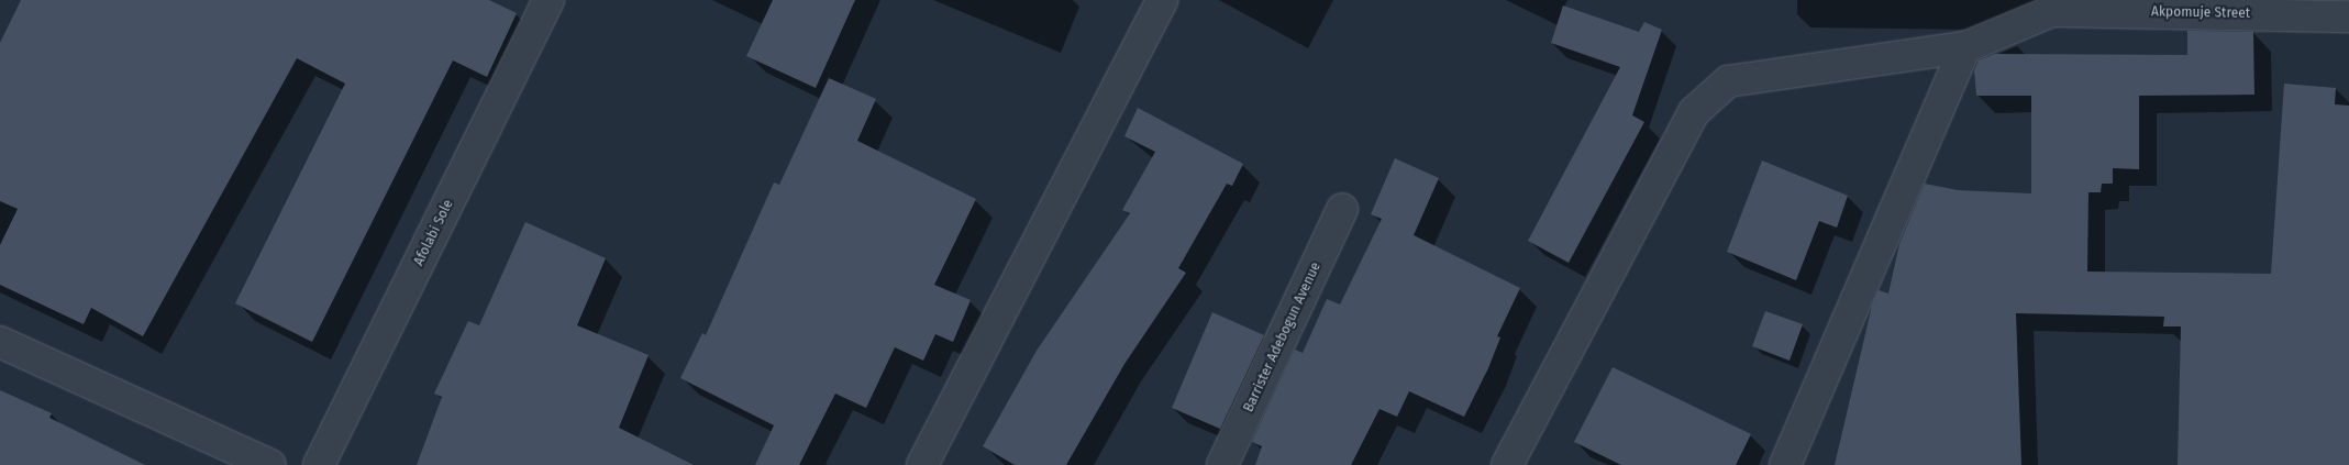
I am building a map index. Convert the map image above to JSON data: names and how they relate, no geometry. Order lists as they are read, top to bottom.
{
  "streets": {
    "street": ["Akpomuje Street", "Afolabi Sole", "Barrister Adebogun Avenue"]
  }
}
